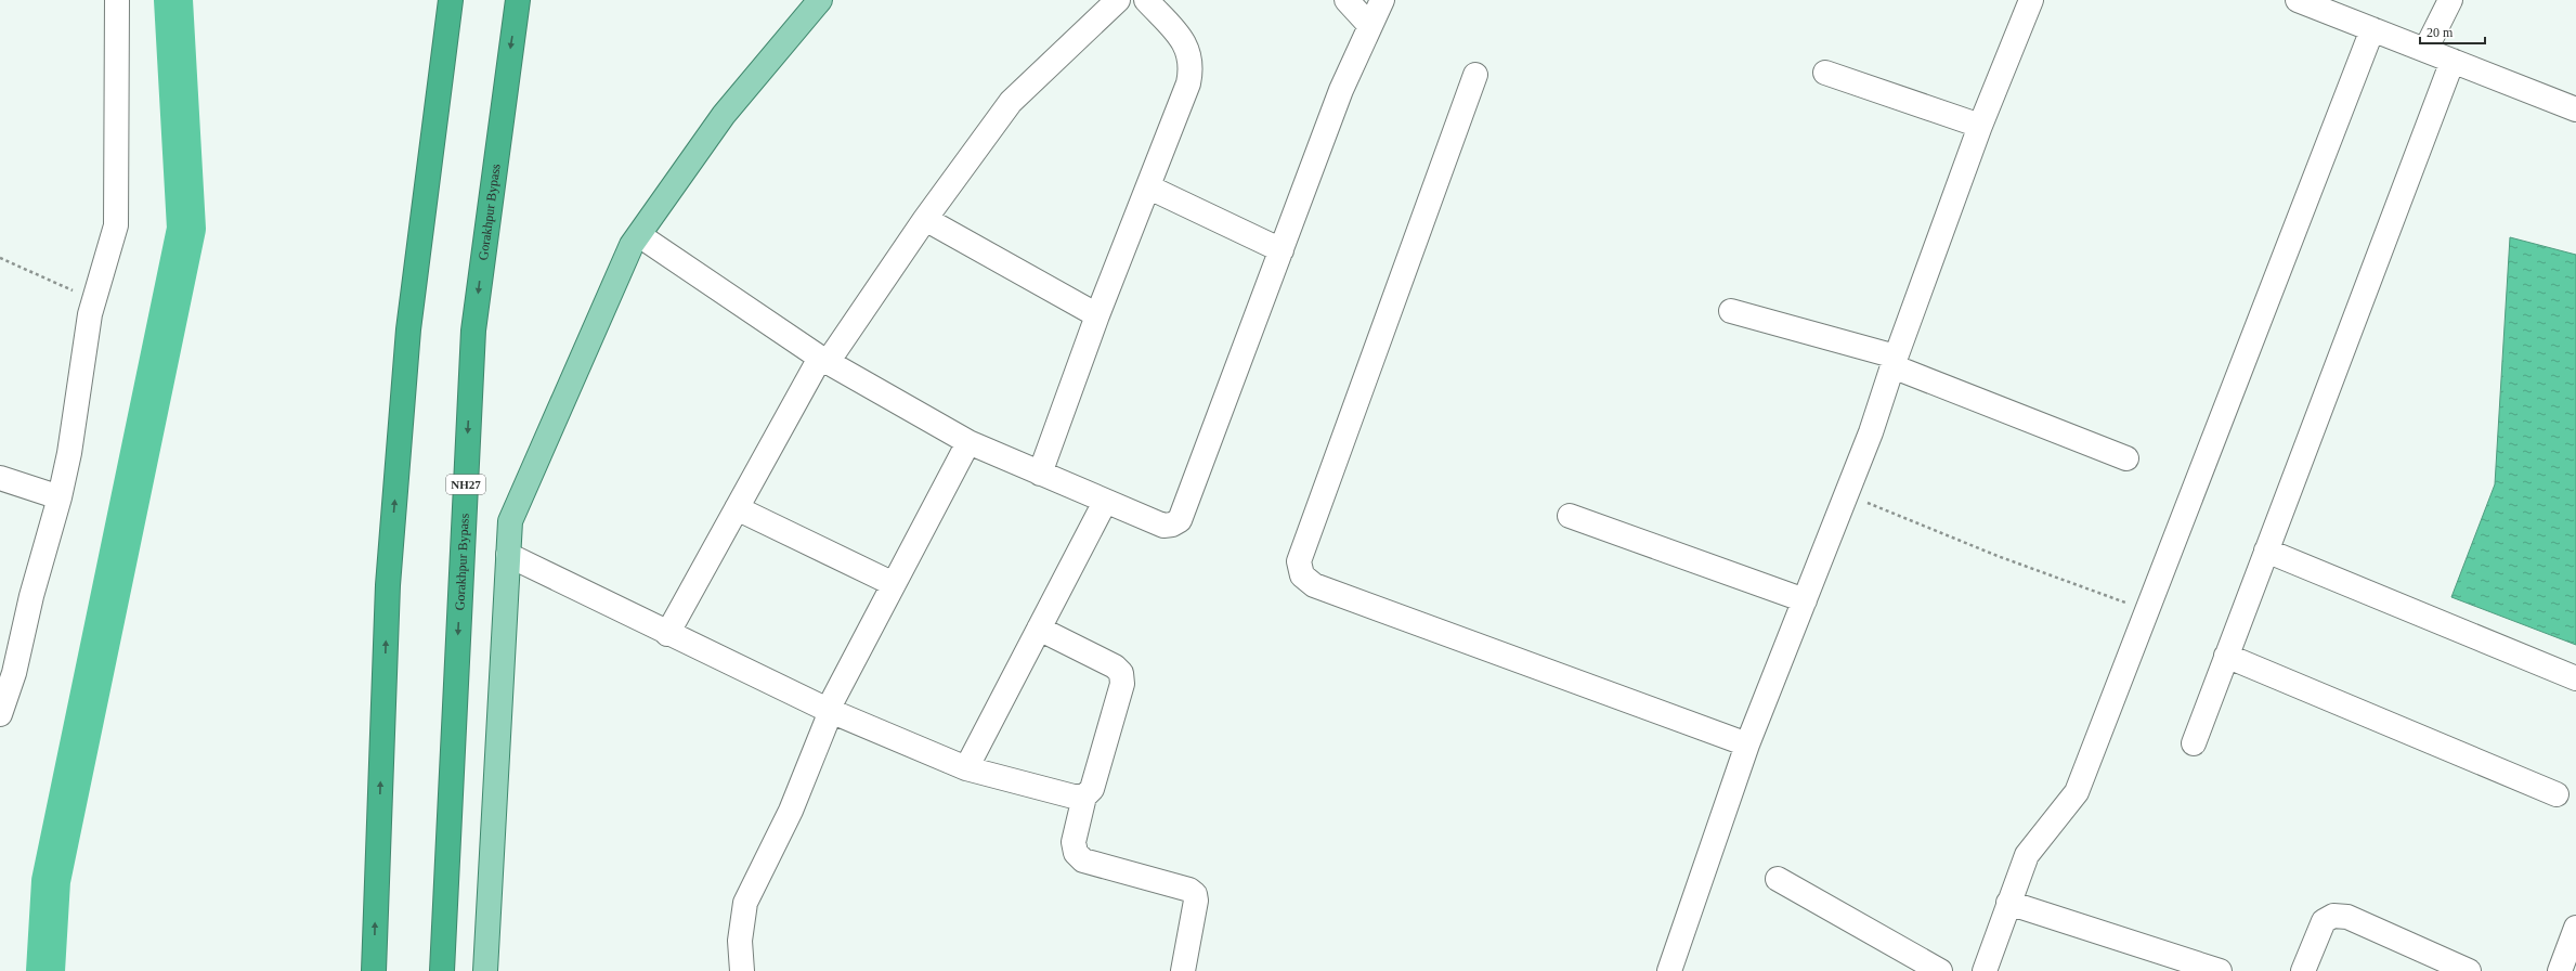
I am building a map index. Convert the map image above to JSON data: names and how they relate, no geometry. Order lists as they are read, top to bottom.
{
  "streets": {
    "highway": ["Gorakhpur Bypass", "NH27"]
  },
  "scale_bar": "20 m"
}
